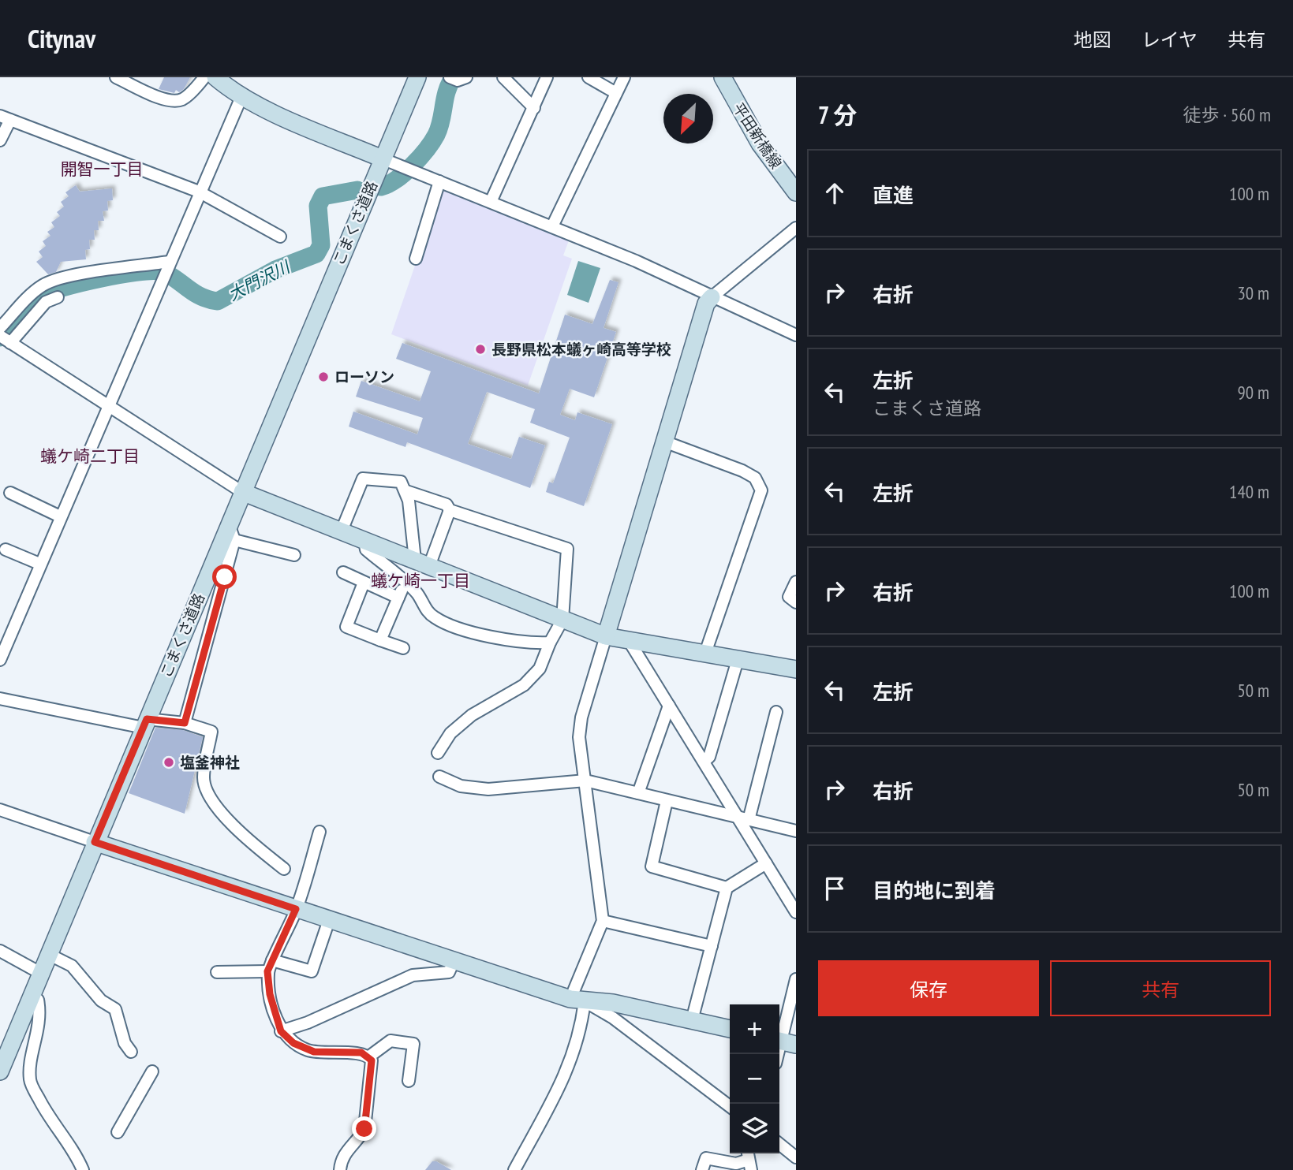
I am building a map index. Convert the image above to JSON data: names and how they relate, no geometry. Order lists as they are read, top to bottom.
{
  "streets": {
    "street": ["平田新橋線", "こまくさ道路"]
  },
  "districts": ["開智一丁目", "蟻ケ崎二丁目", "蟻ケ崎一丁目"],
  "water": ["大門沢川"],
  "places": ["長野県松本蟻ヶ崎高等学校", "ローソン", "塩釜神社"],
  "north": "bottom left",
  "page": {
    "header": "Citynav",
    "nav": ["地図", "レイヤ", "共有"],
    "heading": ["7 分", "徒歩 · 560 m"],
    "list": [
      ["直進", "100 m"],
      ["右折", "30 m"],
      ["左折", "こまくさ道路", "90 m"],
      ["左折", "140 m"],
      ["右折", "100 m"],
      ["左折", "50 m"],
      ["右折", "50 m"],
      "目的地に到着"
    ],
    "buttons": ["保存", "共有"],
    "map_buttons": ["+", "−"]
  }
}
